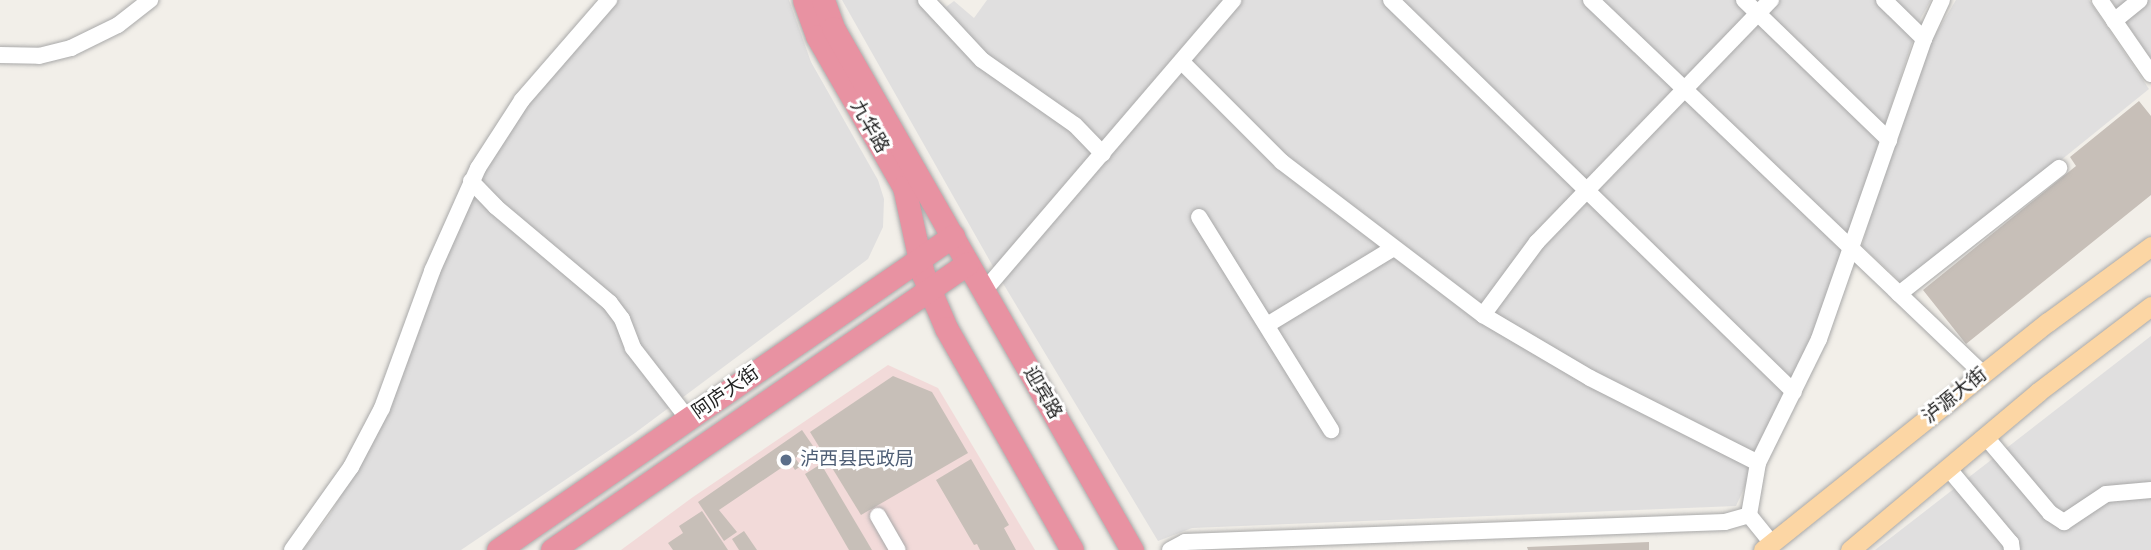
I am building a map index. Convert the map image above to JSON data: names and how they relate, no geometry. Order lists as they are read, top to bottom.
{
  "streets": {
    "highway": ["九华路", "阿庐大街", "迎宾路"],
    "main road": ["泸源大街"]
  },
  "crossings": [
    ["九华路", "阿庐大街"],
    ["九华路", "迎宾路"],
    ["阿庐大街", "迎宾路"]
  ],
  "places": ["泸西县民政局"]
}
